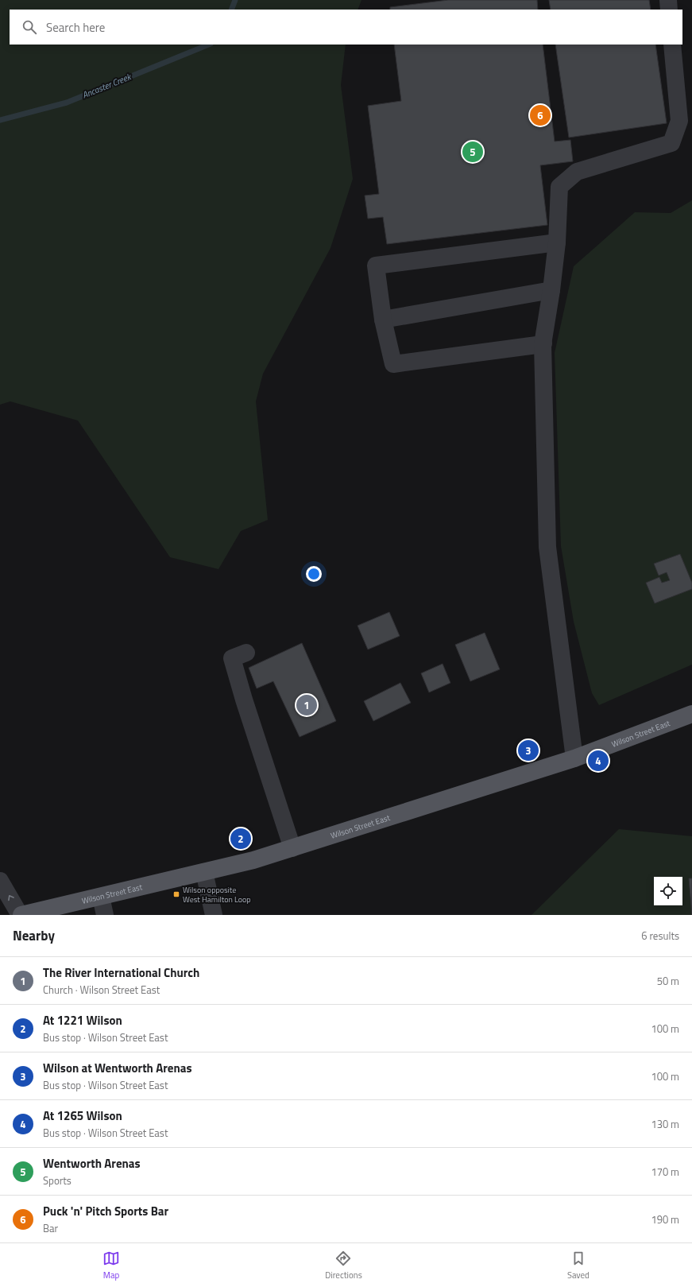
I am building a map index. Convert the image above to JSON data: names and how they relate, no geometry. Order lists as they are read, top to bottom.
{
  "streets": {
    "main road": ["Wilson Street East"]
  },
  "water": ["Ancaster Creek"],
  "places": {
    "transit": ["Wilson opposite West Hamilton Loop"]
  },
  "page": {
    "search": "Search here",
    "pins": [
      "6",
      "5",
      "1",
      "3",
      "4",
      "2"
    ],
    "heading": ["Nearby", "6 results"],
    "list": [
      {
        "mark": "1",
        "name": "The River International Church",
        "note": "Church · Wilson Street East",
        "value": "50 m"
      },
      {
        "mark": "2",
        "name": "At 1221 Wilson",
        "note": "Bus stop · Wilson Street East",
        "value": "100 m"
      },
      {
        "mark": "3",
        "name": "Wilson at Wentworth Arenas",
        "note": "Bus stop · Wilson Street East",
        "value": "100 m"
      },
      {
        "mark": "4",
        "name": "At 1265 Wilson",
        "note": "Bus stop · Wilson Street East",
        "value": "130 m"
      },
      {
        "mark": "5",
        "name": "Wentworth Arenas",
        "note": "Sports",
        "value": "170 m"
      },
      {
        "mark": "6",
        "name": "Puck 'n' Pitch Sports Bar",
        "note": "Bar",
        "value": "190 m"
      }
    ],
    "nav": ["Map", "Directions", "Saved"]
  }
}
